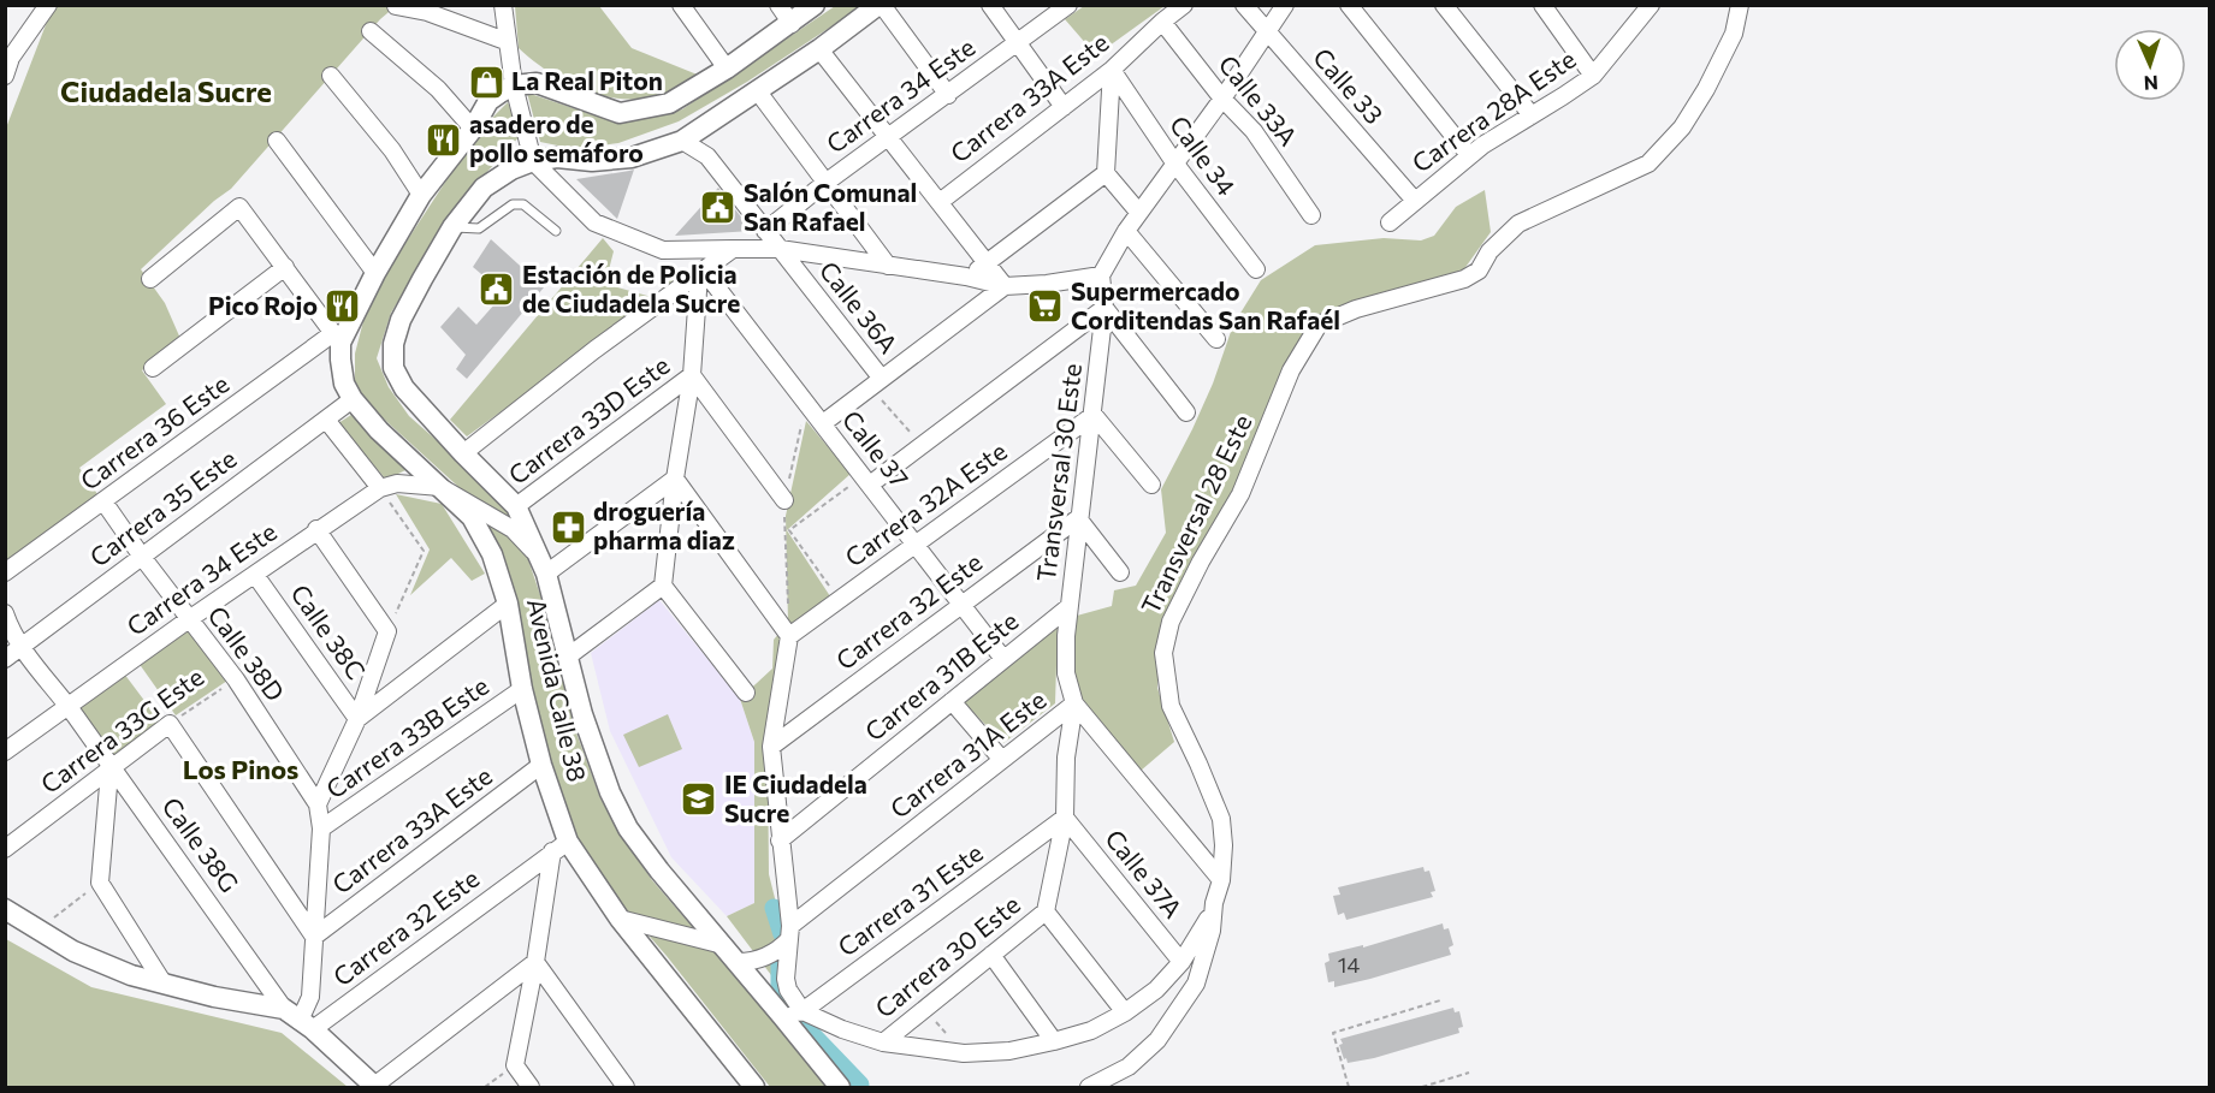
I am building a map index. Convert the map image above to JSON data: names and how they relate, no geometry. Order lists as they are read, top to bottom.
{
  "streets": {
    "street": [
      "Calle 33",
      "Carrera 34 Este",
      "Carrera 33A Este",
      "Calle 33A",
      "Carrera 28A Este",
      "Calle 34",
      "Calle 36A",
      "Carrera 33D Este",
      "Carrera 36 Este",
      "Calle 37",
      "Transversal 30 Este",
      "Carrera 32A Este",
      "Carrera 35 Este",
      "Transversal 28 Este",
      "Carrera 32 Este",
      "Calle 38C",
      "Calle 38D",
      "Carrera 31B Este",
      "Avenida Calle 38",
      "Carrera 33G Este",
      "Carrera 33B Este",
      "Carrera 31A Este",
      "Calle 38G",
      "Calle 37A",
      "Carrera 31 Este",
      "Carrera 30 Este"
    ]
  },
  "crossings": [
    ["Calle 33", "Carrera 28A Este"],
    ["Carrera 34 Este", "Calle 36A"],
    ["Carrera 34 Este", "Calle 38C"],
    ["Carrera 34 Este", "Calle 38D"],
    ["Carrera 34 Este", "Avenida Calle 38"],
    ["Carrera 34 Este", "Calle 38G"],
    ["Carrera 33A Este", "Calle 33A"],
    ["Carrera 33A Este", "Calle 34"],
    ["Carrera 33A Este", "Avenida Calle 38"],
    ["Carrera 33D Este", "Avenida Calle 38"],
    ["Carrera 36 Este", "Calle 38D"],
    ["Carrera 36 Este", "Avenida Calle 38"],
    ["Calle 37", "Carrera 32A Este"],
    ["Calle 37", "Carrera 32 Este"],
    ["Calle 37", "Carrera 31B Este"],
    ["Transversal 30 Este", "Carrera 32A Este"],
    ["Transversal 30 Este", "Carrera 32 Este"],
    ["Transversal 30 Este", "Carrera 31B Este"],
    ["Transversal 30 Este", "Carrera 31A Este"],
    ["Transversal 30 Este", "Calle 37A"],
    ["Transversal 30 Este", "Carrera 31 Este"],
    ["Transversal 30 Este", "Carrera 30 Este"],
    ["Carrera 35 Este", "Calle 38D"],
    ["Carrera 35 Este", "Avenida Calle 38"],
    ["Carrera 35 Este", "Calle 38G"],
    ["Carrera 32 Este", "Avenida Calle 38"],
    ["Carrera 32 Este", "Calle 38G"],
    ["Calle 38D", "Carrera 33G Este"],
    ["Avenida Calle 38", "Carrera 33B Este"],
    ["Avenida Calle 38", "Carrera 31A Este"],
    ["Avenida Calle 38", "Carrera 31 Este"],
    ["Carrera 33G Este", "Calle 38G"],
    ["Calle 37A", "Carrera 31 Este"]
  ],
  "districts": ["Ciudadela Sucre", "Los Pinos"],
  "places": {
    "shop": ["La Real Piton"],
    "restaurant": ["asadero de pollo semáforo", "Pico Rojo"],
    "public building": ["Salón Comunal San Rafael", "Estación de Policia de Ciudadela Sucre"],
    "supermarket": ["Supermercado Corditendas San Rafaél"],
    "pharmacy": ["droguería pharma diaz"],
    "school or university": ["IE Ciudadela Sucre"]
  },
  "house_numbers": ["14"],
  "north": "bottom"
}
